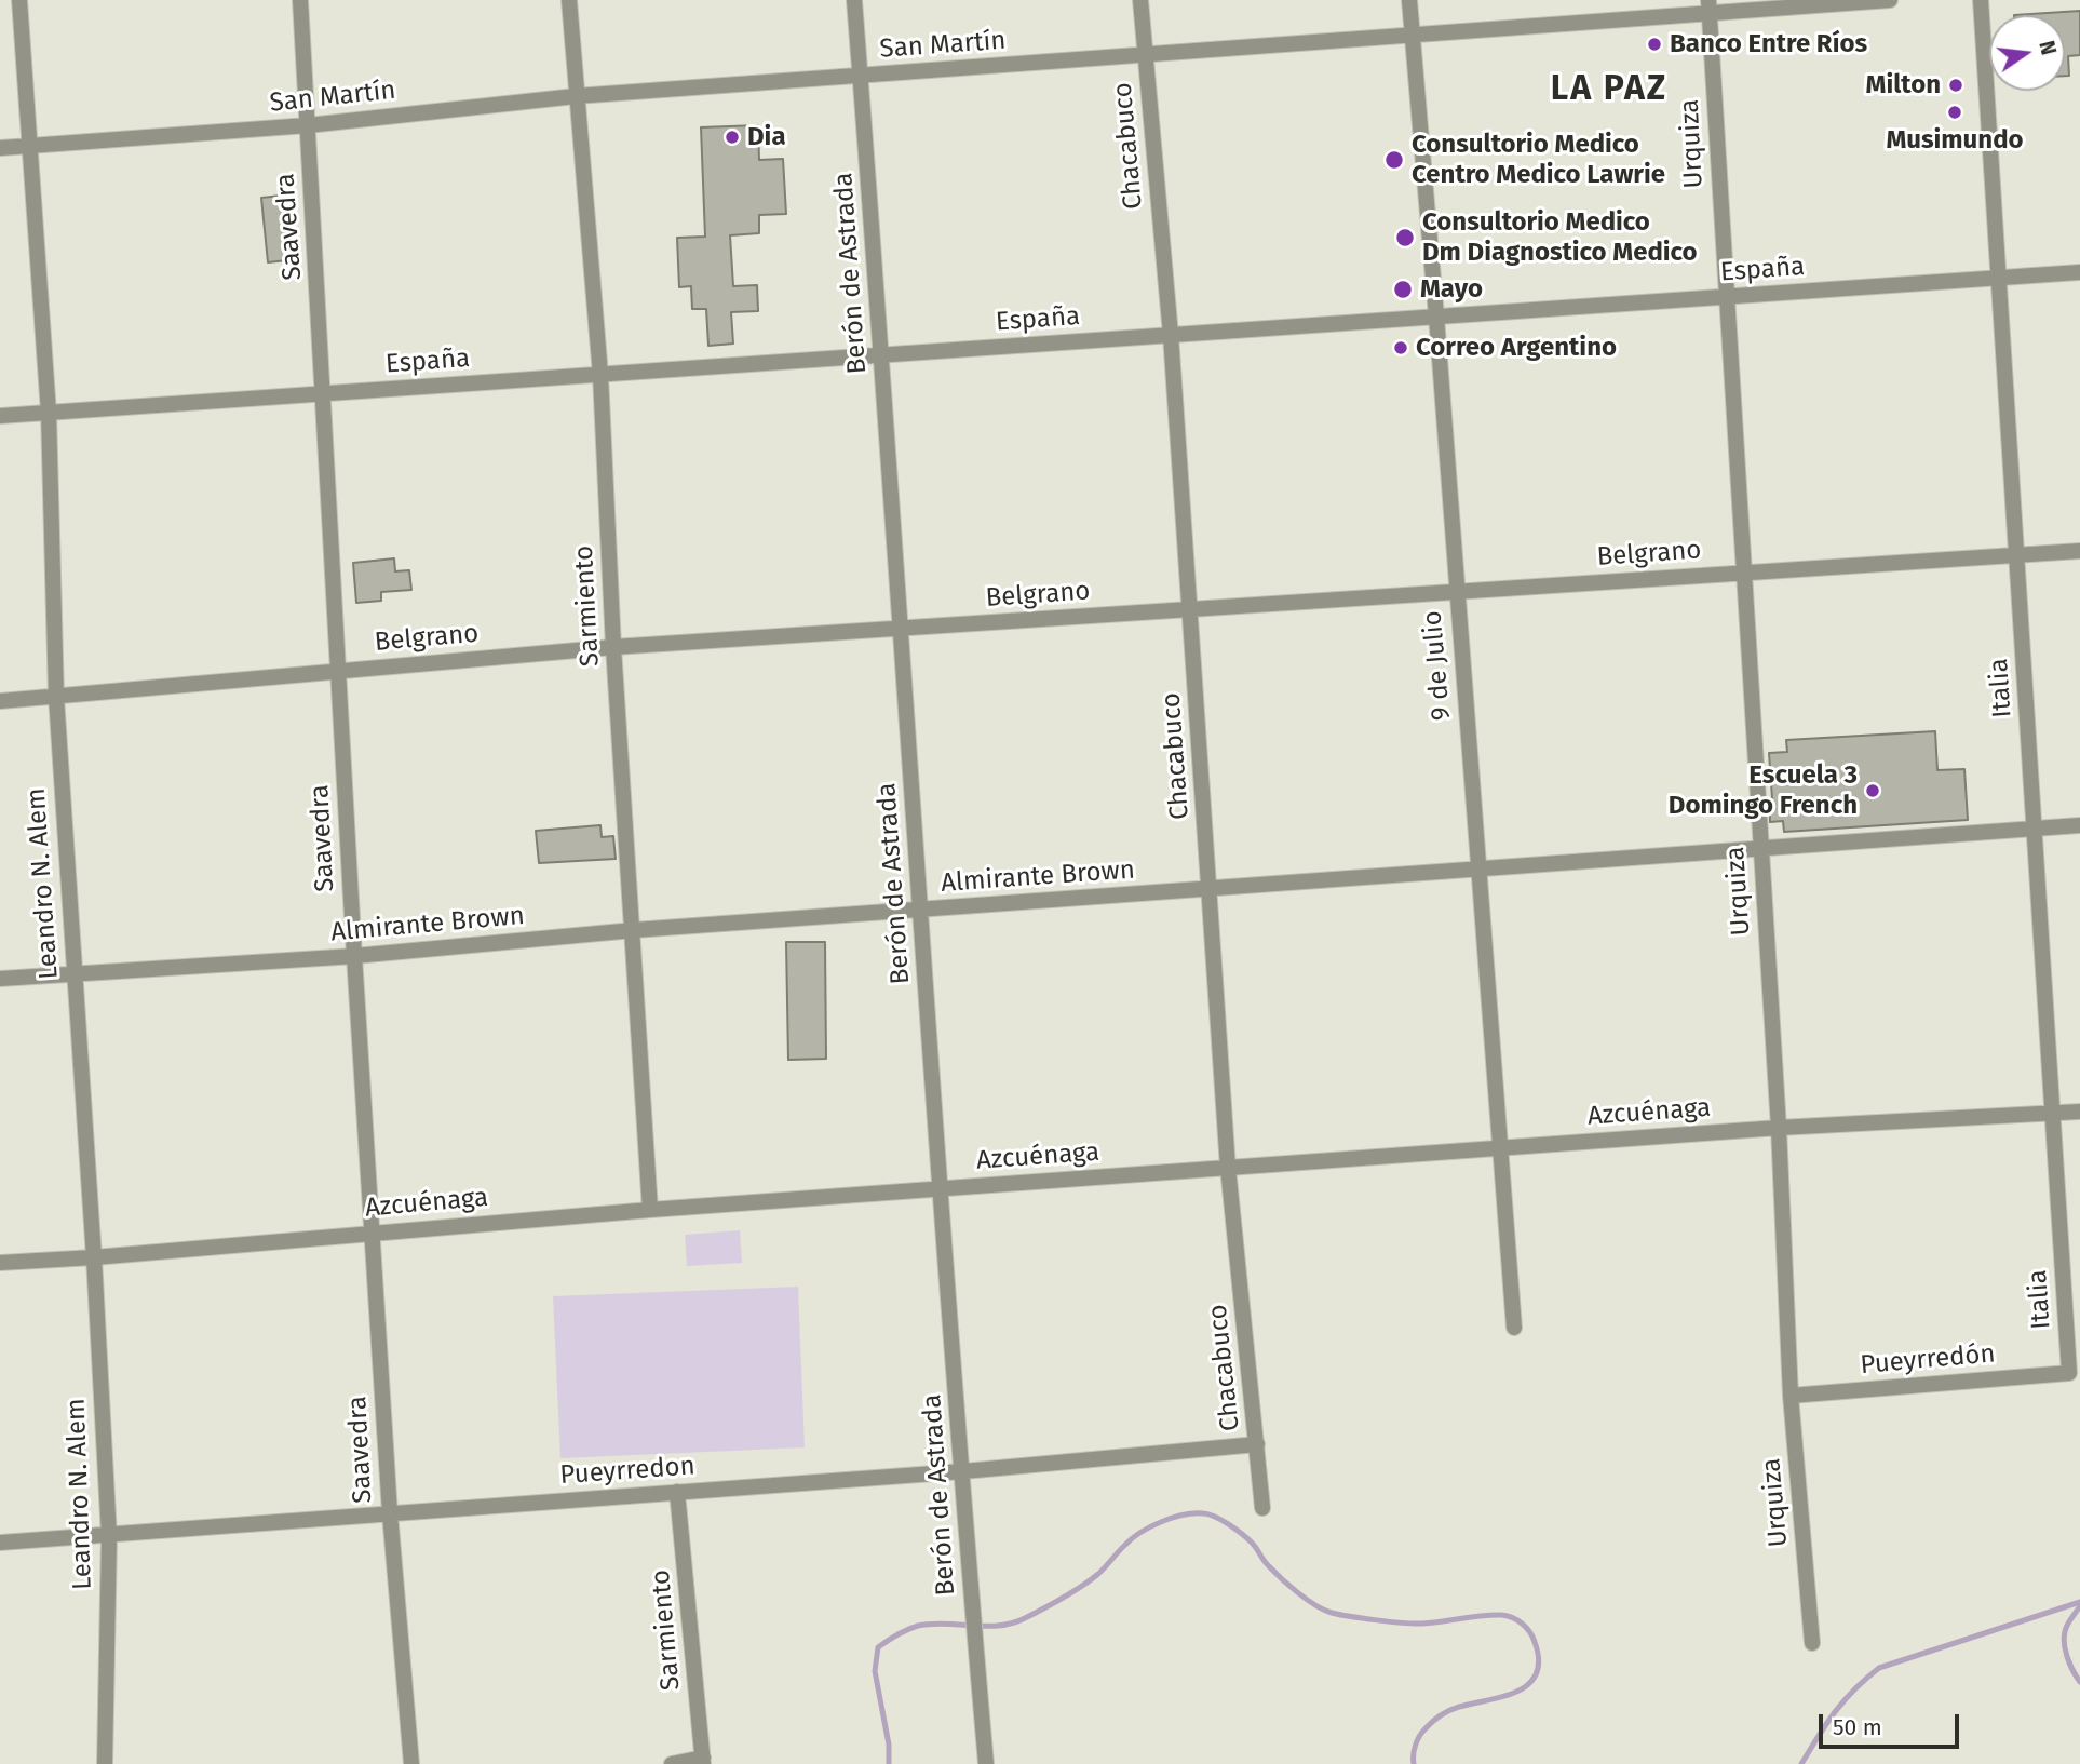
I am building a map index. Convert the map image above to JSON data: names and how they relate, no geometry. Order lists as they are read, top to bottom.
{
  "streets": {
    "street": [
      "San Martín",
      "Urquiza",
      "Chacabuco",
      "Saavedra",
      "España",
      "Berón de Astrada",
      "Belgrano",
      "Sarmiento",
      "9 de Julio",
      "Italia",
      "Almirante Brown",
      "Leandro N. Alem",
      "Azcuénaga",
      "Pueyrredón",
      "Pueyrredon"
    ]
  },
  "crossings": [
    ["San Martín", "Urquiza"],
    ["San Martín", "Chacabuco"],
    ["San Martín", "Saavedra"],
    ["San Martín", "Berón de Astrada"],
    ["San Martín", "Sarmiento"],
    ["San Martín", "9 de Julio"],
    ["San Martín", "Leandro N. Alem"],
    ["Urquiza", "España"],
    ["Urquiza", "Belgrano"],
    ["Urquiza", "Almirante Brown"],
    ["Urquiza", "Azcuénaga"],
    ["Urquiza", "Pueyrredón"],
    ["Chacabuco", "España"],
    ["Chacabuco", "Belgrano"],
    ["Chacabuco", "Almirante Brown"],
    ["Chacabuco", "Azcuénaga"],
    ["Chacabuco", "Pueyrredon"],
    ["Saavedra", "España"],
    ["Saavedra", "Belgrano"],
    ["Saavedra", "Almirante Brown"],
    ["Saavedra", "Azcuénaga"],
    ["Saavedra", "Pueyrredon"],
    ["España", "Berón de Astrada"],
    ["España", "Sarmiento"],
    ["España", "9 de Julio"],
    ["España", "Italia"],
    ["España", "Leandro N. Alem"],
    ["Berón de Astrada", "Belgrano"],
    ["Berón de Astrada", "Almirante Brown"],
    ["Berón de Astrada", "Azcuénaga"],
    ["Berón de Astrada", "Pueyrredon"],
    ["Belgrano", "Sarmiento"],
    ["Belgrano", "9 de Julio"],
    ["Belgrano", "Italia"],
    ["Belgrano", "Leandro N. Alem"],
    ["Sarmiento", "Almirante Brown"],
    ["Sarmiento", "Azcuénaga"],
    ["Sarmiento", "Pueyrredon"],
    ["9 de Julio", "Almirante Brown"],
    ["9 de Julio", "Azcuénaga"],
    ["Italia", "Almirante Brown"],
    ["Italia", "Azcuénaga"],
    ["Italia", "Pueyrredón"],
    ["Almirante Brown", "Leandro N. Alem"],
    ["Leandro N. Alem", "Azcuénaga"],
    ["Leandro N. Alem", "Pueyrredon"]
  ],
  "districts": ["LA PAZ"],
  "places": [
    "Banco Entre Ríos",
    "Milton",
    "Musimundo",
    "Dia",
    "Consultorio Medico Centro Medico Lawrie",
    "Consultorio Medico Dm Diagnostico Medico",
    "Mayo",
    "Correo Argentino",
    "Escuela 3 Domingo French"
  ],
  "scale_bar": "50 m",
  "north": "right"
}
